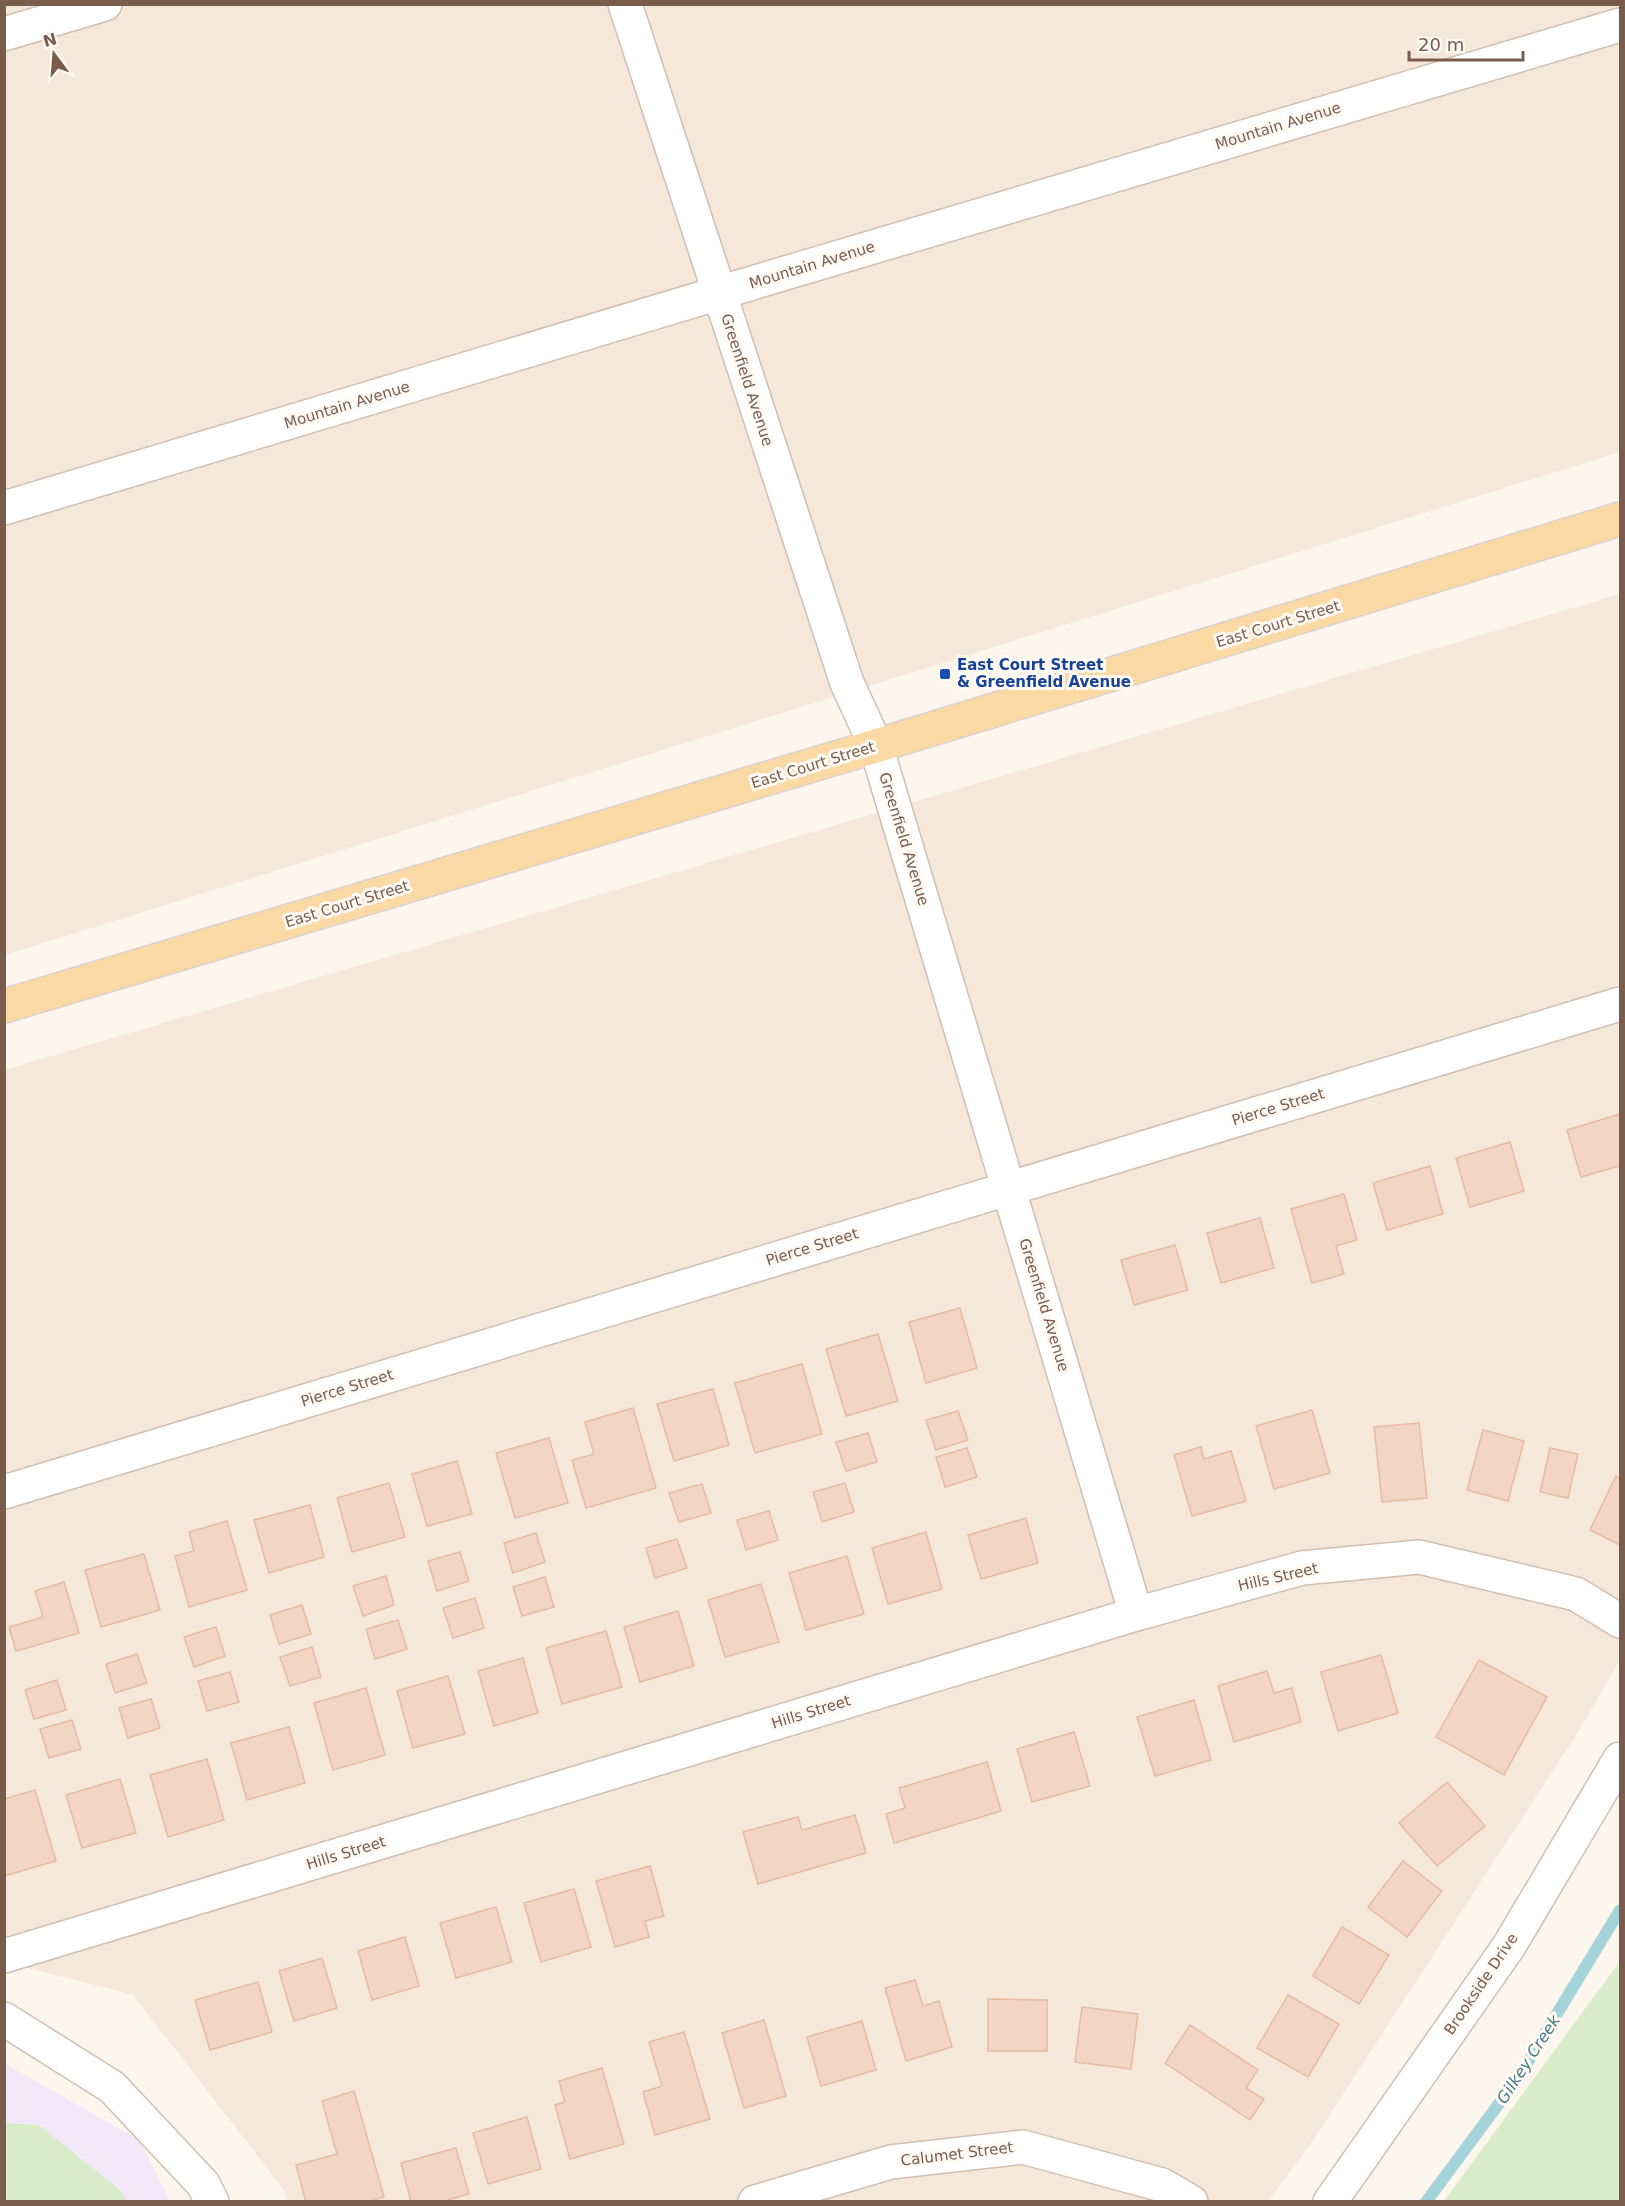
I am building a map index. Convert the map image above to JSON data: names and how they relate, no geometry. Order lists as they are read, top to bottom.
{
  "streets": {
    "main road": ["East Court Street"],
    "street": [
      "Mountain Avenue",
      "Greenfield Avenue",
      "Pierce Street",
      "Hills Street",
      "Brookside Drive",
      "Calumet Street"
    ]
  },
  "crossings": [
    ["Mountain Avenue", "Greenfield Avenue"],
    ["Greenfield Avenue", "East Court Street"],
    ["Greenfield Avenue", "Pierce Street"],
    ["Greenfield Avenue", "Hills Street"]
  ],
  "water": ["Gilkey Creek"],
  "places": {
    "transit": ["East Court Street & Greenfield Avenue"]
  },
  "scale_bar": "20 m",
  "north": "top"
}
